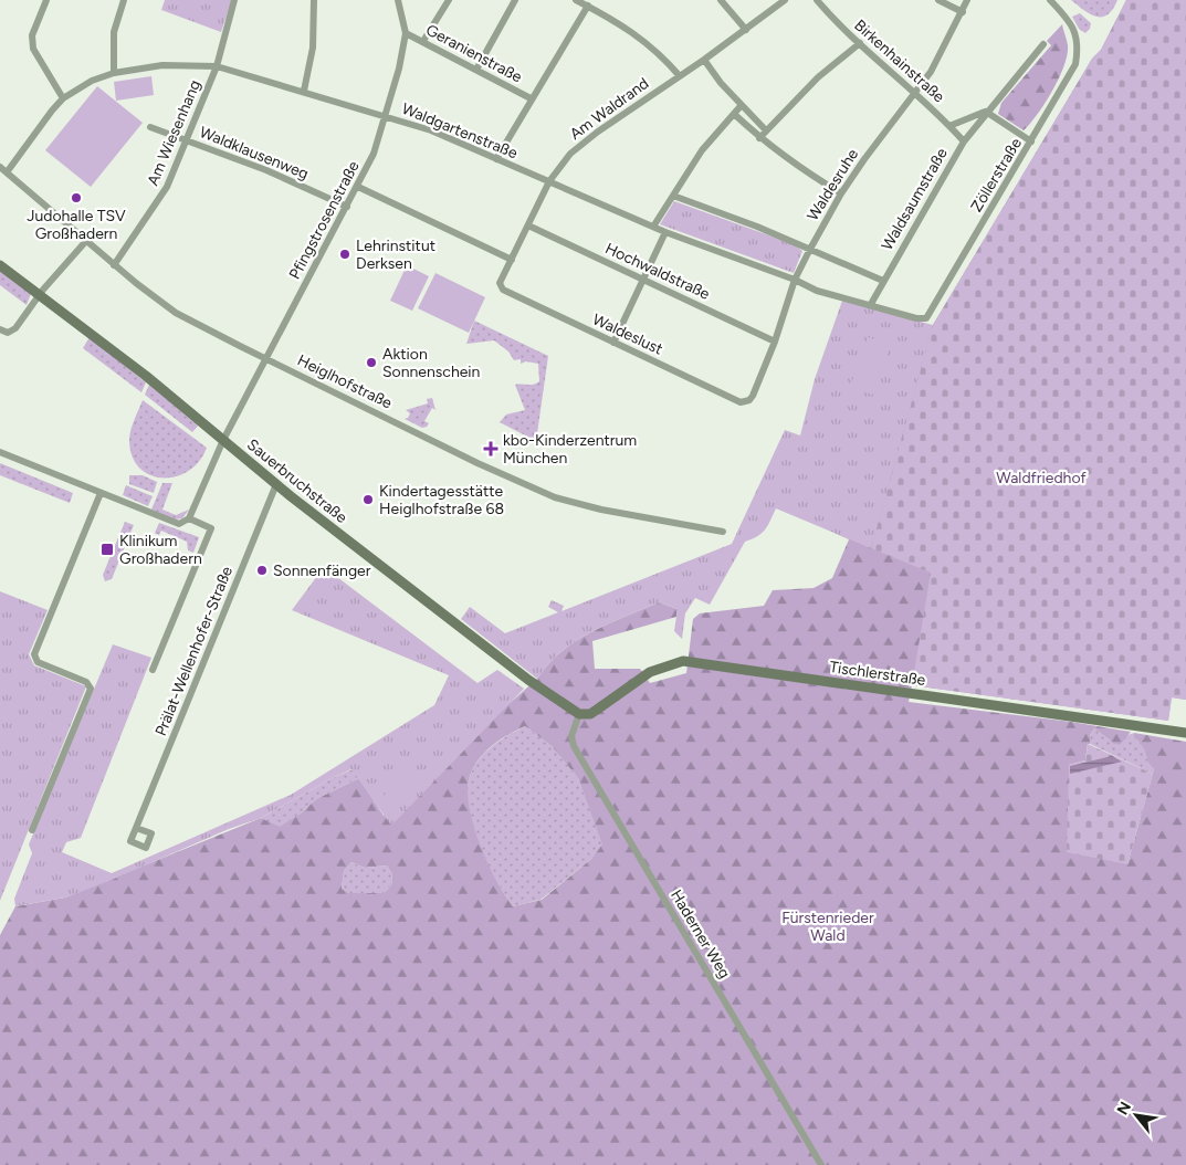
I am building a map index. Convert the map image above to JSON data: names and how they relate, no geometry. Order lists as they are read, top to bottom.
{
  "streets": {
    "street": [
      "Geranienstraße",
      "Birkenhainstraße",
      "Am Waldrand",
      "Waldgartenstraße",
      "Am Wiesenhang",
      "Waldklausenweg",
      "Zöllerstraße",
      "Waldesruhe",
      "Waldsaumstraße",
      "Pfingstrosenstraße",
      "Hochwaldstraße",
      "Waldeslust",
      "Heiglhofstraße",
      "Sauerbruchstraße",
      "Prälat-Wellenhofer-Straße",
      "Tischlerstraße",
      "Haderner Weg"
    ]
  },
  "crossings": [
    ["Geranienstraße", "Pfingstrosenstraße"],
    ["Birkenhainstraße", "Waldesruhe"],
    ["Birkenhainstraße", "Waldsaumstraße"],
    ["Am Waldrand", "Waldgartenstraße"],
    ["Am Waldrand", "Hochwaldstraße"],
    ["Am Waldrand", "Waldeslust"],
    ["Waldgartenstraße", "Am Wiesenhang"],
    ["Waldgartenstraße", "Zöllerstraße"],
    ["Waldgartenstraße", "Waldesruhe"],
    ["Waldgartenstraße", "Waldsaumstraße"],
    ["Waldgartenstraße", "Pfingstrosenstraße"],
    ["Waldgartenstraße", "Heiglhofstraße"],
    ["Am Wiesenhang", "Waldklausenweg"],
    ["Am Wiesenhang", "Heiglhofstraße"],
    ["Waldklausenweg", "Pfingstrosenstraße"],
    ["Waldesruhe", "Hochwaldstraße"],
    ["Waldesruhe", "Waldeslust"],
    ["Pfingstrosenstraße", "Heiglhofstraße"],
    ["Pfingstrosenstraße", "Sauerbruchstraße"],
    ["Sauerbruchstraße", "Prälat-Wellenhofer-Straße"],
    ["Sauerbruchstraße", "Tischlerstraße"],
    ["Sauerbruchstraße", "Haderner Weg"],
    ["Tischlerstraße", "Haderner Weg"]
  ],
  "parks": ["Waldfriedhof", "Fürstenrieder Wald"],
  "places": {
    "other": [
      "Judohalle TSV Großhadern",
      "Lehrinstitut Derksen",
      "Aktion Sonnenschein",
      "Kindertagesstätte Heiglhofstraße 68",
      "Sonnenfänger"
    ],
    "health": ["kbo-Kinderzentrum München"],
    "transit": ["Klinikum Großhadern"]
  },
  "north": "top left"
}
